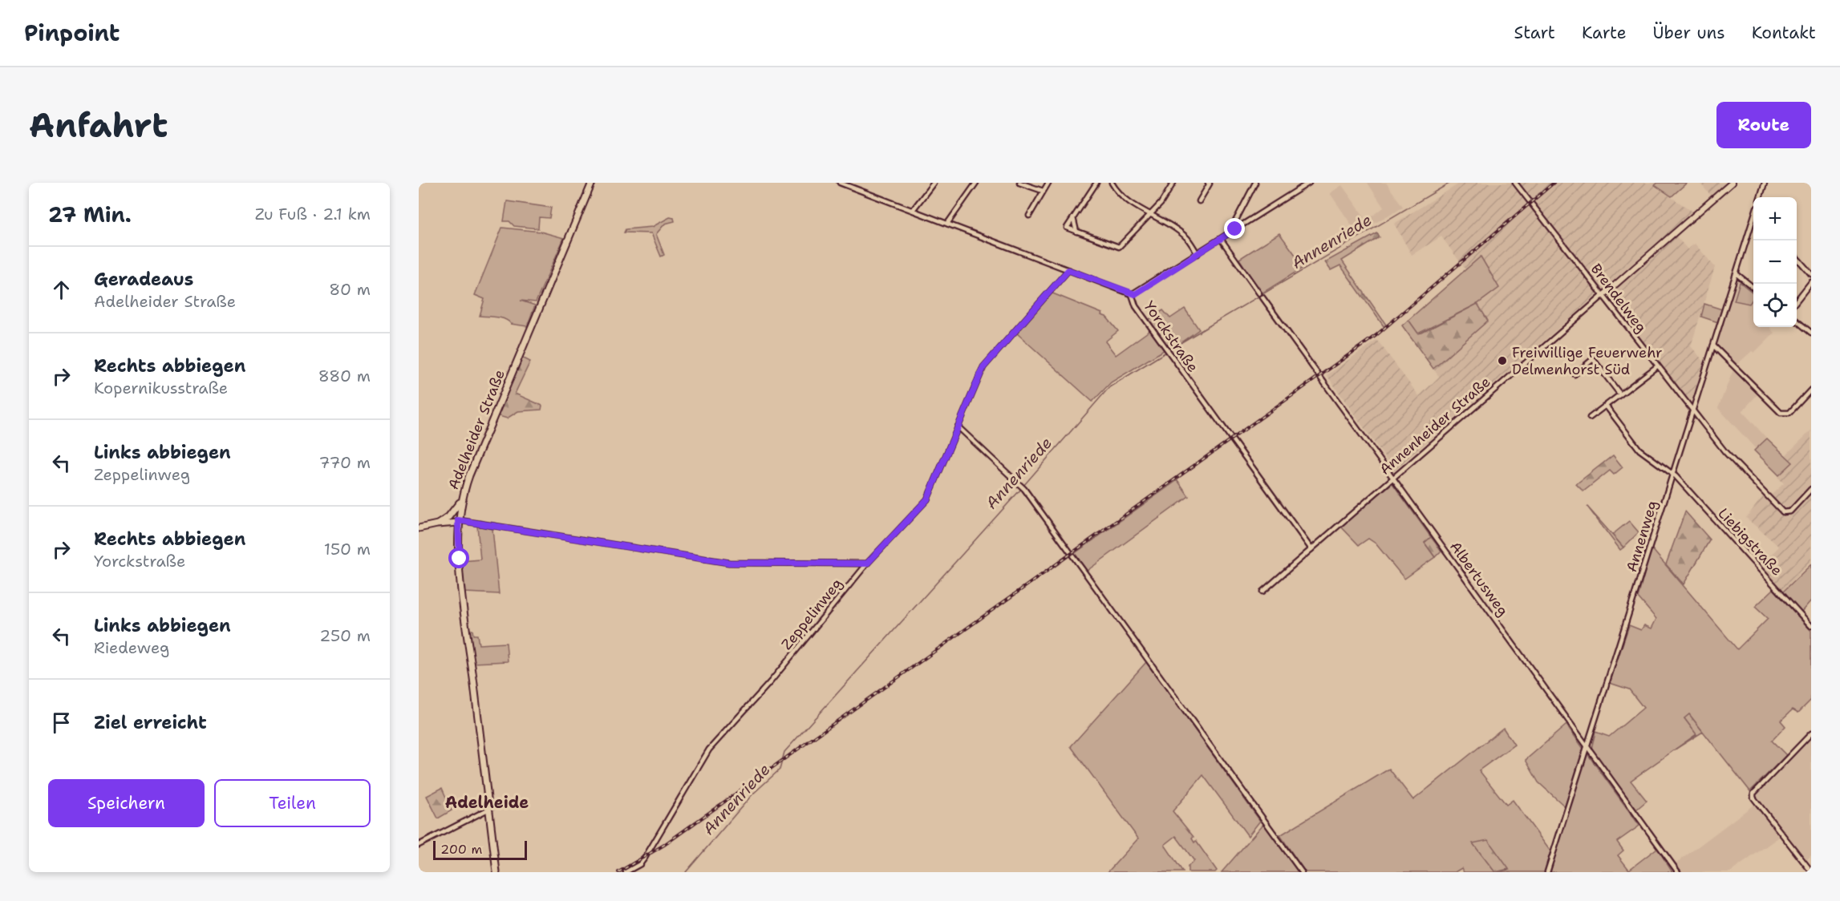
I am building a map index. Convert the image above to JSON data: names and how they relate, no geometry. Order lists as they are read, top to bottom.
{
  "streets": {
    "main road": ["Adelheider Straße"],
    "street": [
      "Brendelweg",
      "Yorckstraße",
      "Annenheider Straße",
      "Annenweg",
      "Liebigstraße",
      "Albertusweg",
      "Zeppelinweg"
    ]
  },
  "crossings": [
    ["Brendelweg", "Annenheider Straße"],
    ["Brendelweg", "Annenweg"],
    ["Yorckstraße", "Annenheider Straße"],
    ["Yorckstraße", "Zeppelinweg"],
    ["Annenheider Straße", "Albertusweg"],
    ["Annenweg", "Liebigstraße"],
    ["Annenweg", "Albertusweg"]
  ],
  "districts": ["Adelheide"],
  "water": ["Annenriede"],
  "places": ["Freiwillige Feuerwehr Delmenhorst Süd"],
  "scale_bar": "200 m",
  "page": {
    "header": "Pinpoint",
    "nav": [
      "Start",
      "Karte",
      "Über uns",
      "Kontakt"
    ],
    "buttons": [
      "Route",
      ["Speichern", "Teilen"]
    ],
    "title": "Anfahrt",
    "heading": ["27 Min.", "Zu Fuß · 2.1 km"],
    "map_buttons": ["+", "−"],
    "list": [
      ["Geradeaus", "Adelheider Straße", "80 m"],
      ["Rechts abbiegen", "Kopernikusstraße", "880 m"],
      ["Links abbiegen", "Zeppelinweg", "770 m"],
      ["Rechts abbiegen", "Yorckstraße", "150 m"],
      ["Links abbiegen", "Riedeweg", "250 m"],
      "Ziel erreicht"
    ],
    "scale": "200 m"
  }
}
